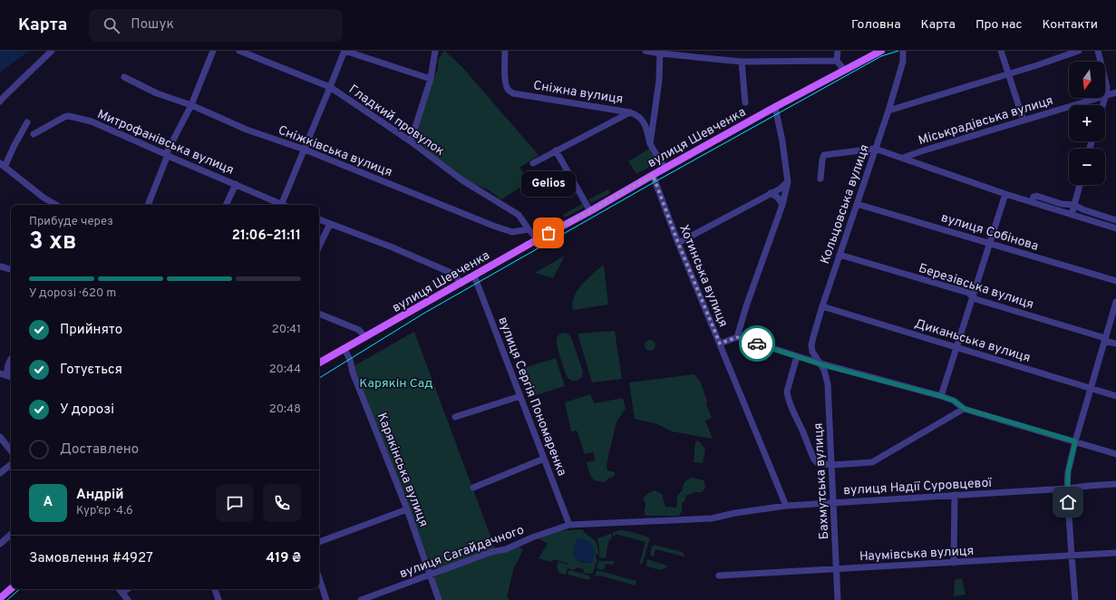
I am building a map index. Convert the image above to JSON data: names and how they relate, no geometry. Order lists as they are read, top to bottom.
{
  "streets": {
    "main road": ["вулиця Шевченка"],
    "street": [
      "Сніжна вулиця",
      "Гладкий провулок",
      "Міськрадівська вулиця",
      "Митрофанівська вулиця",
      "Сніжківська вулиця",
      "Кольцовська вулиця",
      "вулиця Собінова",
      "Хотинська вулиця",
      "Березівська вулиця",
      "Диканьська вулиця",
      "вулиця Сергія Пономаренка",
      "Карякінська вулиця",
      "Бахмутська вулиця",
      "вулиця Надії Суровцевої",
      "вулиця Сагайдачного",
      "Наумівська вулиця"
    ]
  },
  "crossings": [
    ["Гладкий провулок", "Сніжківська вулиця"],
    ["вулиця Шевченка", "Хотинська вулиця"],
    ["вулиця Шевченка", "вулиця Сергія Пономаренка"],
    ["вулиця Шевченка", "Карякінська вулиця"],
    ["Кольцовська вулиця", "вулиця Собінова"],
    ["Кольцовська вулиця", "Березівська вулиця"],
    ["Кольцовська вулиця", "Диканьська вулиця"],
    ["Кольцовська вулиця", "Бахмутська вулиця"],
    ["Хотинська вулиця", "вулиця Надії Суровцевої"],
    ["вулиця Сергія Пономаренка", "вулиця Надії Суровцевої"],
    ["вулиця Сергія Пономаренка", "вулиця Сагайдачного"],
    ["Карякінська вулиця", "вулиця Сагайдачного"],
    ["Бахмутська вулиця", "вулиця Надії Суровцевої"],
    ["Бахмутська вулиця", "Наумівська вулиця"],
    ["вулиця Надії Суровцевої", "вулиця Сагайдачного"]
  ],
  "parks": ["Карякін Сад"],
  "places": ["Gelios"],
  "north": "bottom",
  "page": {
    "header": "Карта",
    "search": "Пошук",
    "nav": [
      "Головна",
      "Карта",
      "Про нас",
      "Контакти"
    ],
    "map_buttons": ["+", "−"],
    "bubble": "Gelios",
    "heading": ["3 хв", "Прибуде через", "21:06–21:11"],
    "panel": [
      "Андрій",
      "Кур’єр · 4.6",
      "Замовлення #4927",
      "419 ₴"
    ],
    "bar": "У дорозі · 620 m",
    "list": [
      ["Прийнято", "20:41"],
      ["Готується", "20:44"],
      ["У дорозі", "20:48"],
      "Доставлено"
    ],
    "round": "А"
  }
}
